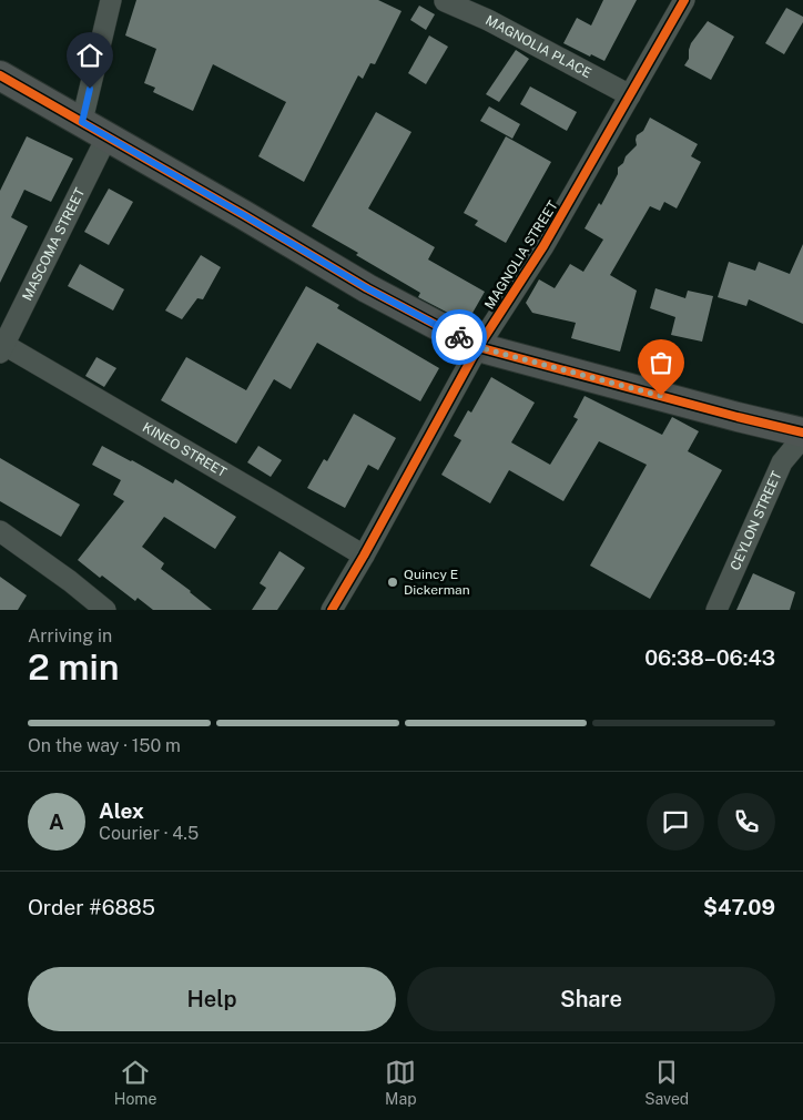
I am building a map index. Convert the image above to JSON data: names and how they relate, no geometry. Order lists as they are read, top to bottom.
{
  "streets": {
    "street": [
      "MAGNOLIA PLACE",
      "MASCOMA STREET",
      "MAGNOLIA STREET",
      "KINEO STREET",
      "CEYLON STREET"
    ]
  },
  "crossings": [
    ["MAGNOLIA PLACE", "MAGNOLIA STREET"],
    ["MASCOMA STREET", "KINEO STREET"],
    ["MAGNOLIA STREET", "KINEO STREET"]
  ],
  "places": ["Quincy E Dickerman"],
  "page": {
    "heading": ["2 min", "Arriving in", "06:38–06:43"],
    "panel": [
      "Alex",
      "Courier · 4.5",
      "Order #6885",
      "$47.09"
    ],
    "bar": "On the way · 150 m",
    "round": "A",
    "buttons": ["Help", "Share"],
    "tabs": ["Home", "Map", "Saved"]
  }
}
